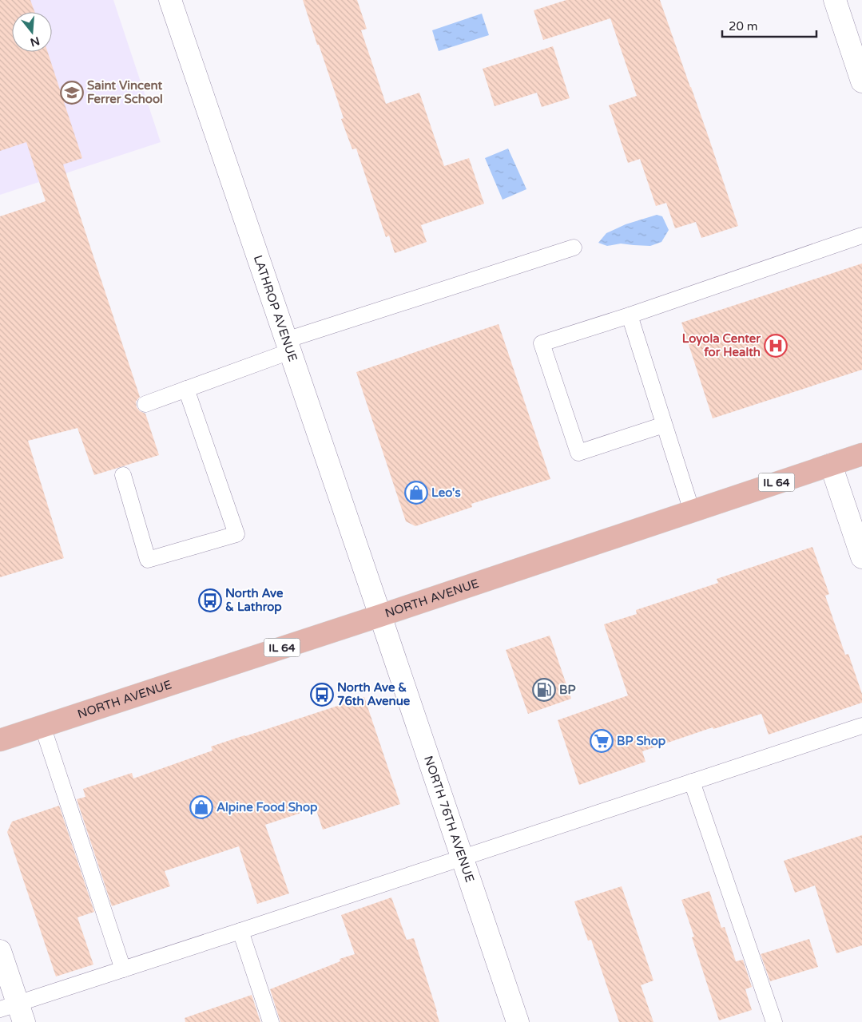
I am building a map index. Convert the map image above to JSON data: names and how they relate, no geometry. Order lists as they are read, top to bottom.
{
  "streets": {
    "main road": ["IL 64", "NORTH AVENUE"],
    "street": ["LATHROP AVENUE", "NORTH 76TH AVENUE"]
  },
  "crossings": [
    ["LATHROP AVENUE", "NORTH AVENUE"],
    ["LATHROP AVENUE", "NORTH 76TH AVENUE"],
    ["NORTH AVENUE", "NORTH 76TH AVENUE"]
  ],
  "places": {
    "school or university": ["Saint Vincent Ferrer School"],
    "hospital": ["Loyola Center for Health"],
    "shop": ["Leo's", "Alpine Food Shop"],
    "bus stop": ["North Ave & Lathrop", "North Ave & 76th Avenue"],
    "fuel station": ["BP"],
    "supermarket": ["BP Shop"]
  },
  "scale_bar": "20 m",
  "north": "bottom"
}
